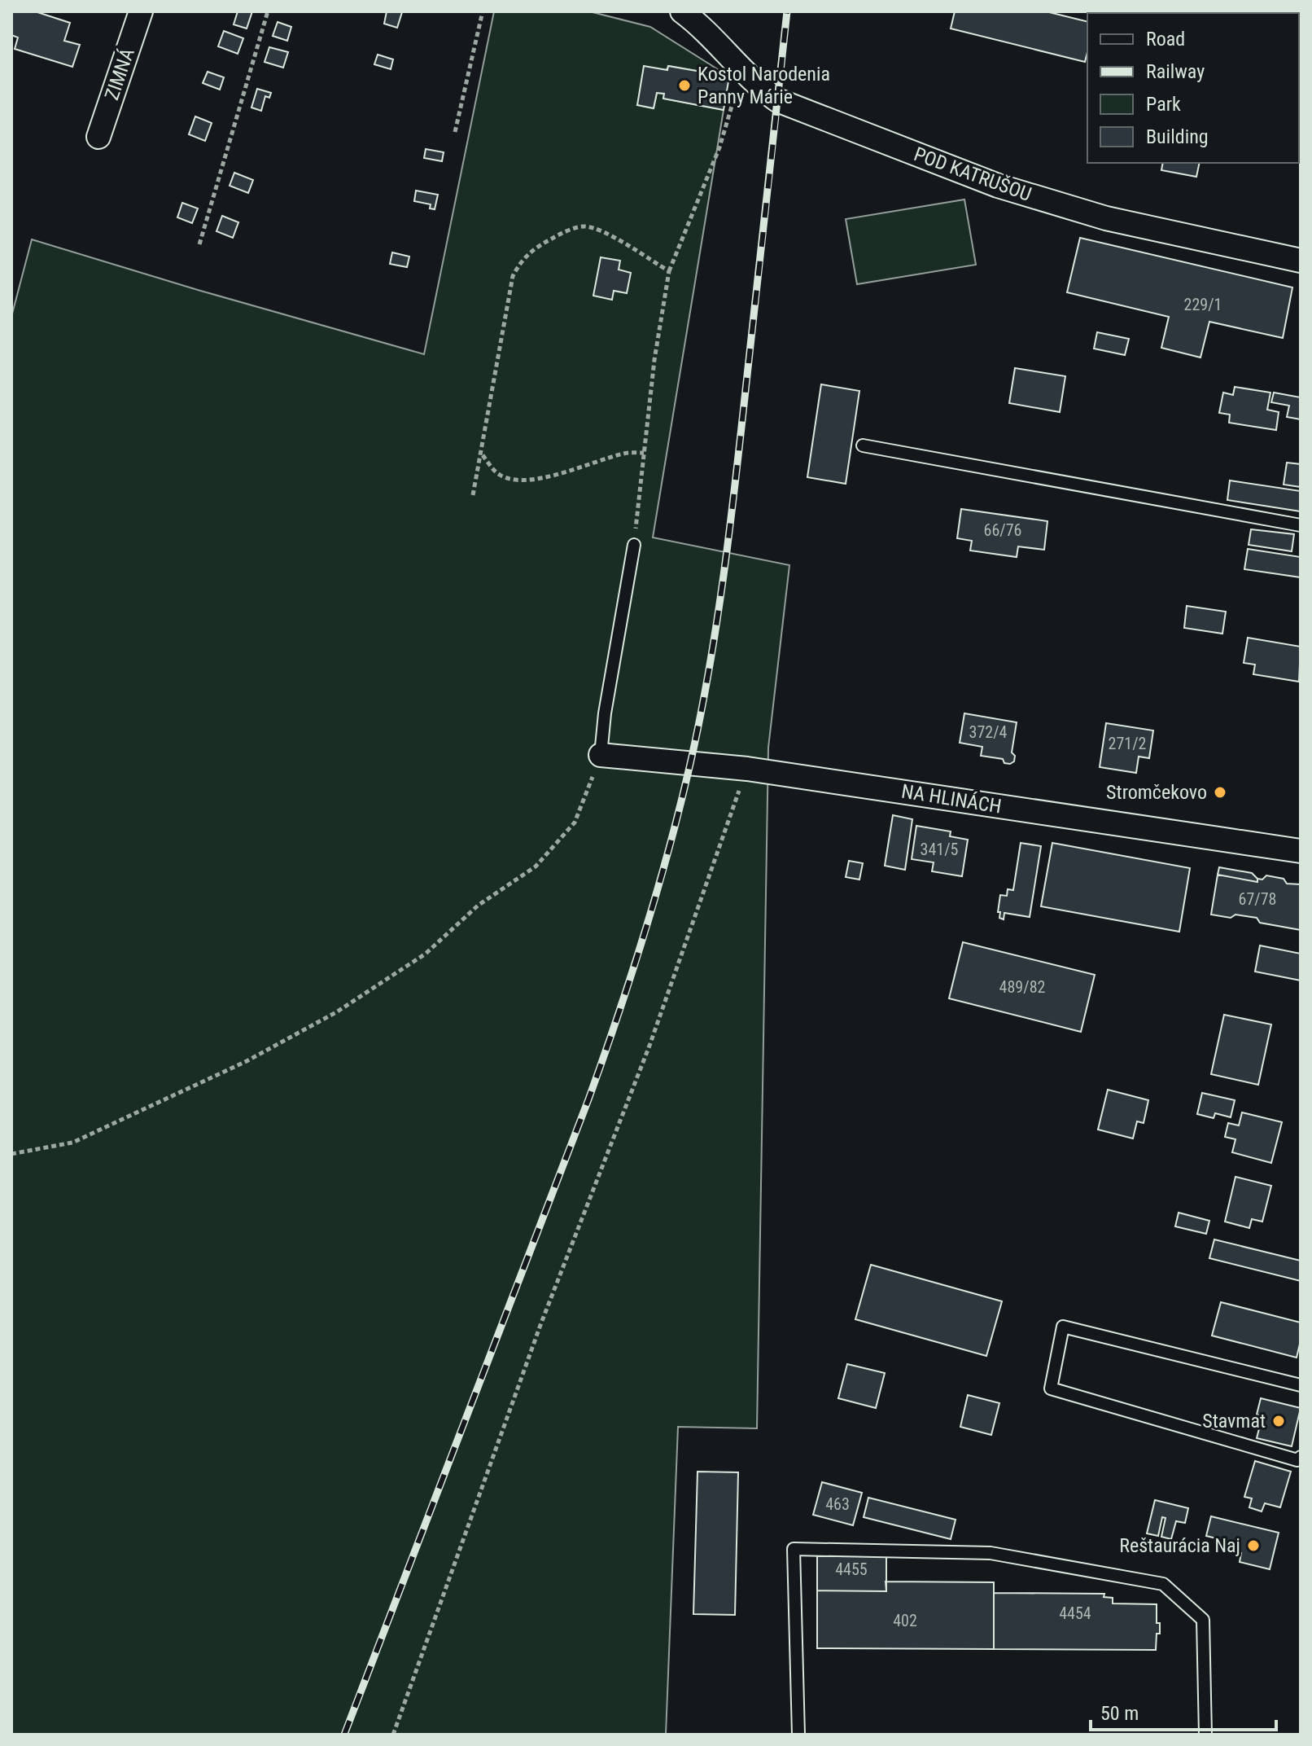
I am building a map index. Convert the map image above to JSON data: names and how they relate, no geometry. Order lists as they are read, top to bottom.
{
  "streets": {
    "street": ["ZIMNÁ", "POD KATRUŠOU", "NA HLINÁCH"]
  },
  "places": [
    "Kostol Narodenia Panny Márie",
    "Stromčekovo",
    "Stavmat",
    "Reštaurácia Naj"
  ],
  "house_numbers": [
    "229/1",
    "66/76",
    "372/4",
    "271/2",
    "341/5",
    "67/78",
    "489/82",
    "463",
    "4455",
    "4454",
    "402"
  ],
  "legend": [
    "Road",
    "Railway",
    "Park",
    "Building"
  ],
  "scale_bar": "50 m"
}
